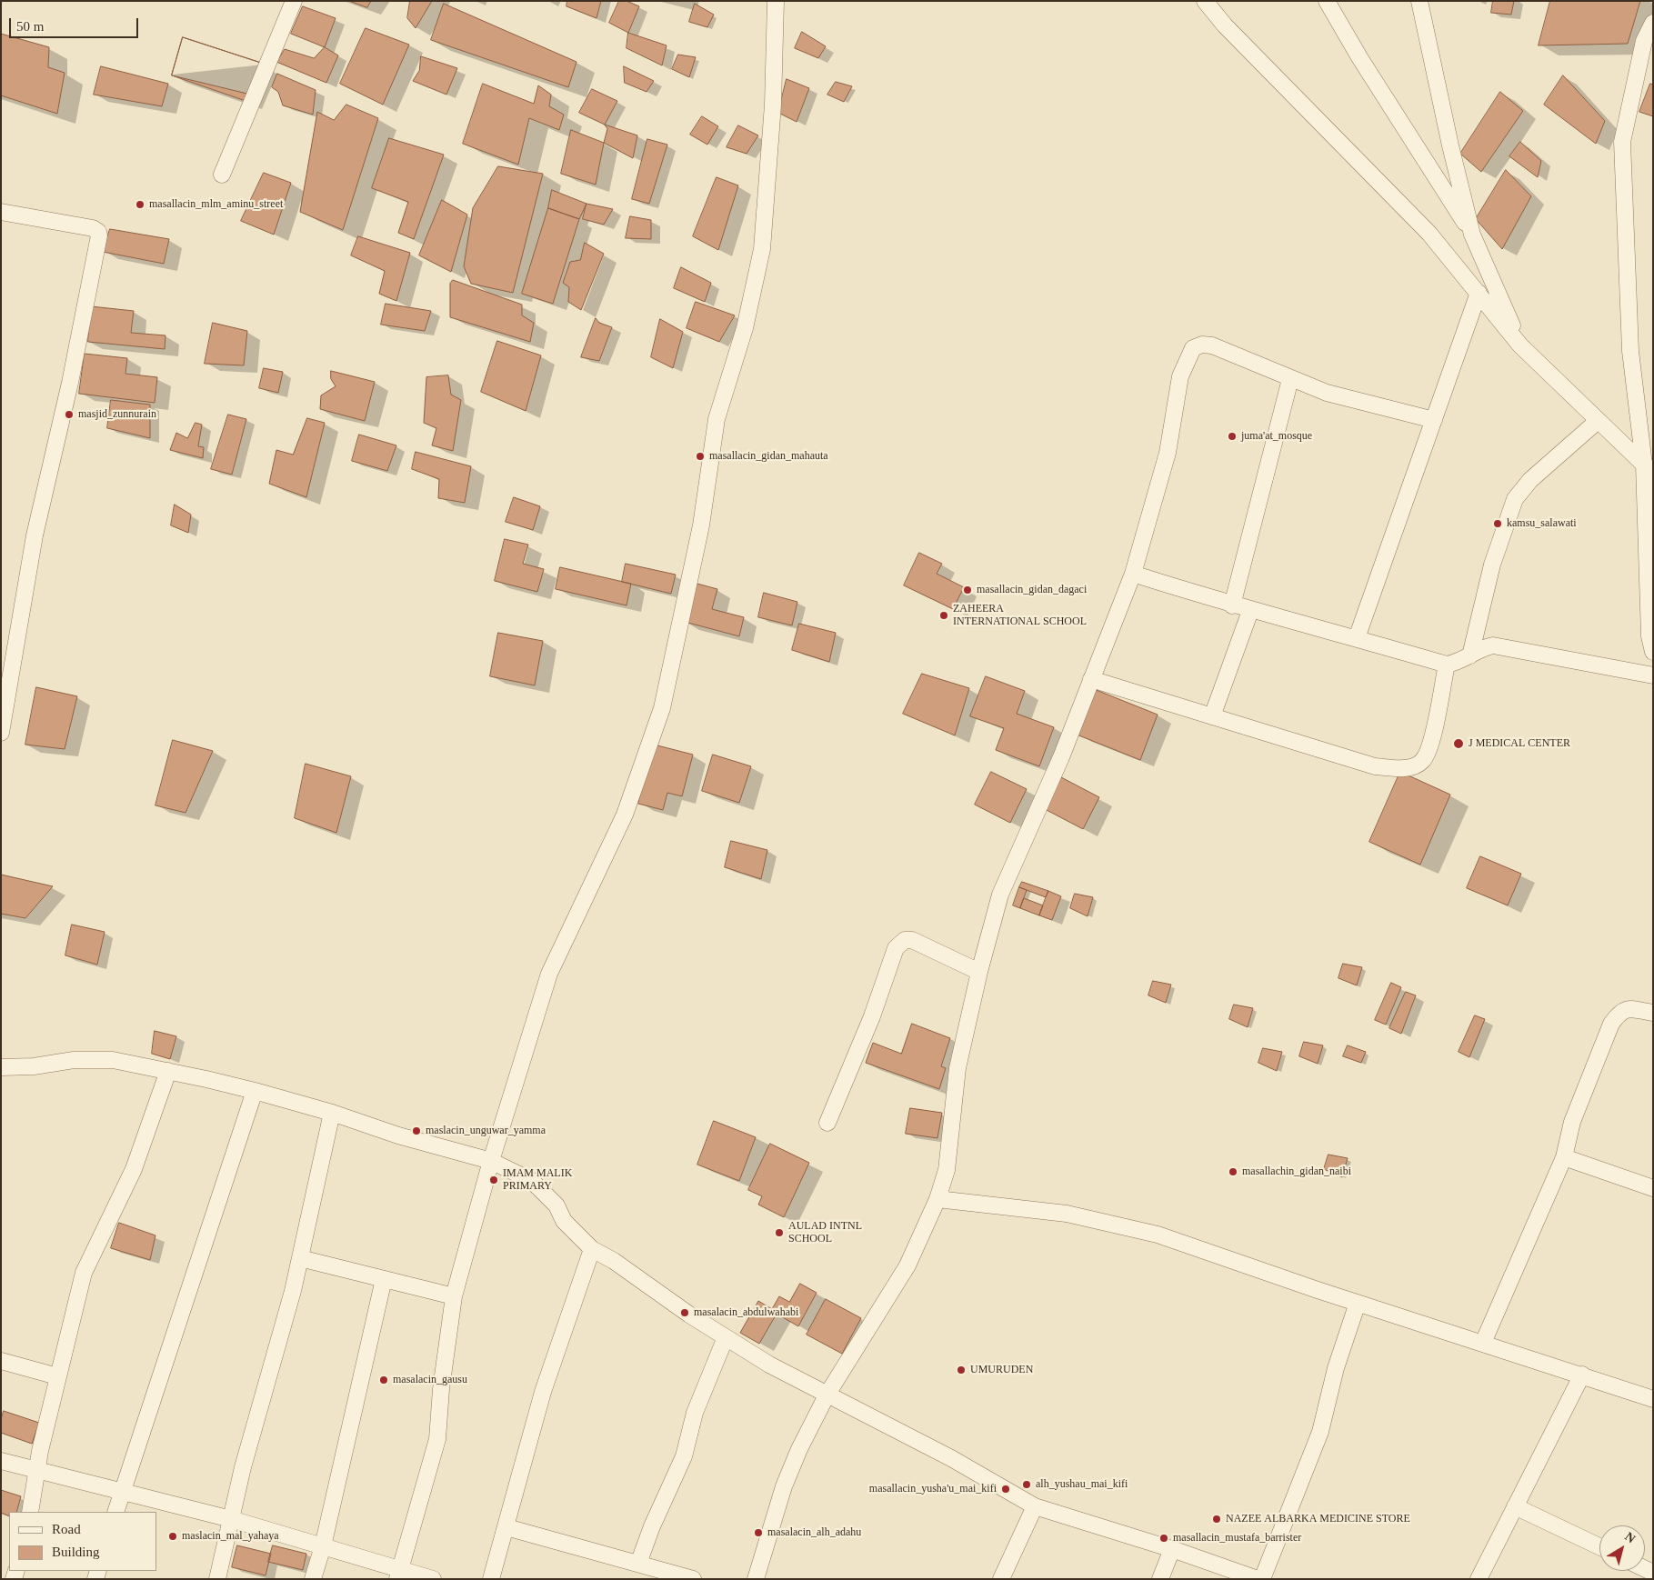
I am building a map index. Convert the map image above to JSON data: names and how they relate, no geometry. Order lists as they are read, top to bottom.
{
  "places": [
    "masallacin_mlm_aminu_street",
    "masjid_zunnurain",
    "juma'at_mosque",
    "masallacin_gidan_mahauta",
    "kamsu_salawati",
    "masallacin_gidan_dagaci",
    "ZAHEERA INTERNATIONAL SCHOOL",
    "J MEDICAL CENTER",
    "maslacin_unguwar_yamma",
    "masallachin_gidan_naibi",
    "IMAM MALIK PRIMARY",
    "AULAD INTNL SCHOOL",
    "masalacin_abdulwahabi",
    "UMURUDEN",
    "masalacin_gausu",
    "alh_yushau_mai_kifi",
    "masallacin_yusha'u_mai_kifi",
    "NAZEE ALBARKA MEDICINE STORE",
    "masalacin_alh_adahu",
    "maslacin_mal_yahaya",
    "masallacin_mustafa_barrister"
  ],
  "legend": ["Road", "Building"],
  "scale_bar": "50 m",
  "north": "top right"
}
